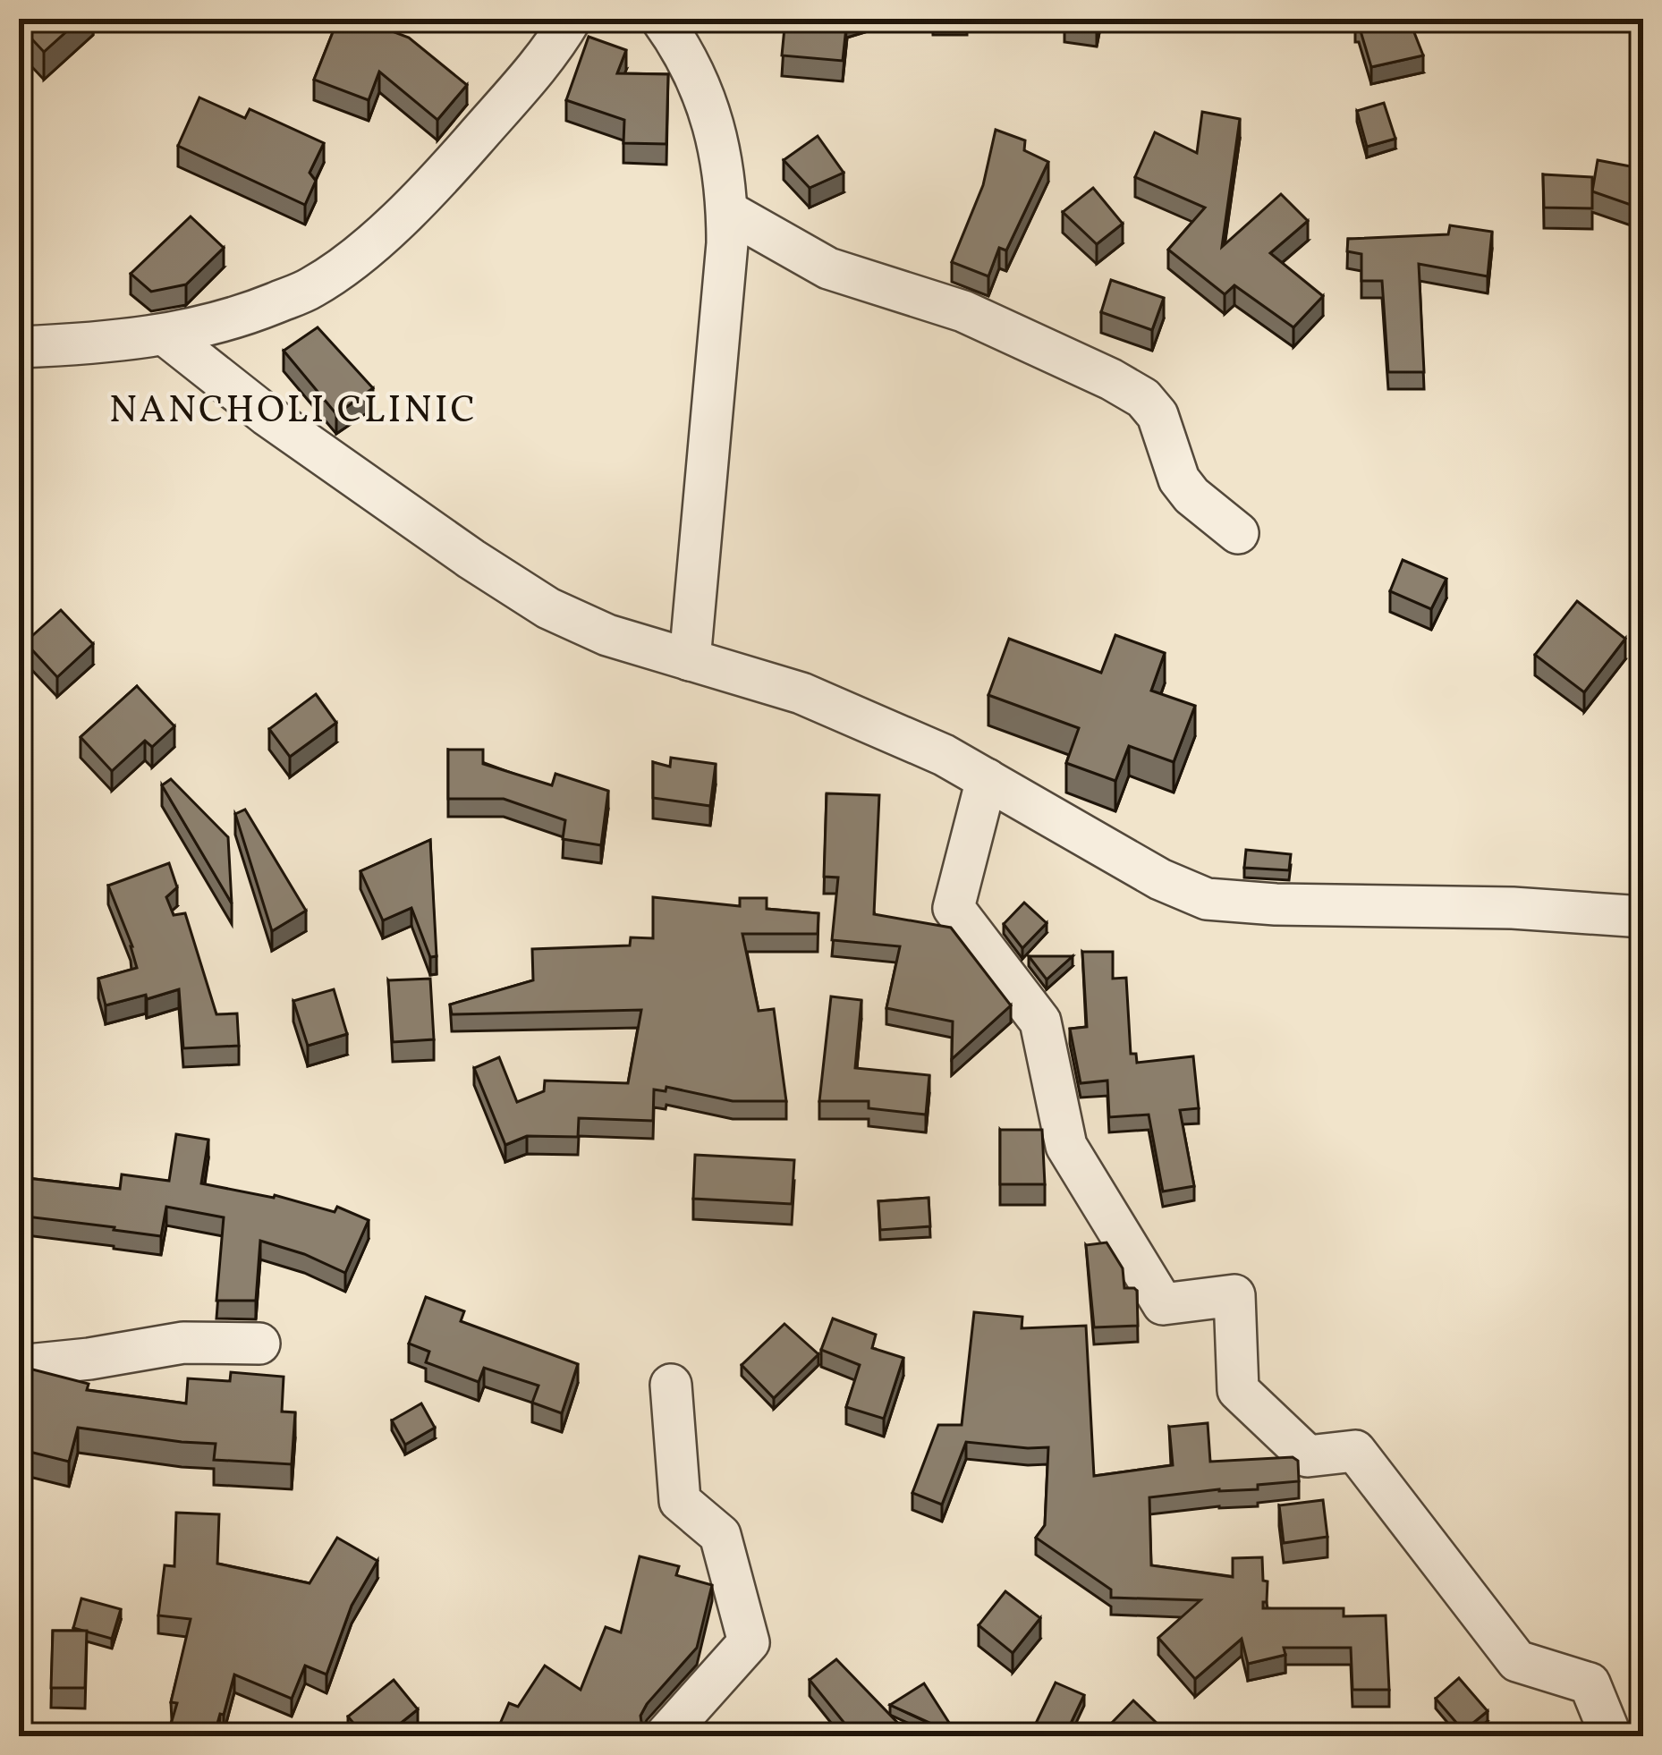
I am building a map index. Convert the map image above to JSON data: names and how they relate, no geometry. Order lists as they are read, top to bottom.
{
  "districts": ["NANCHOLI CLINIC"]
}
